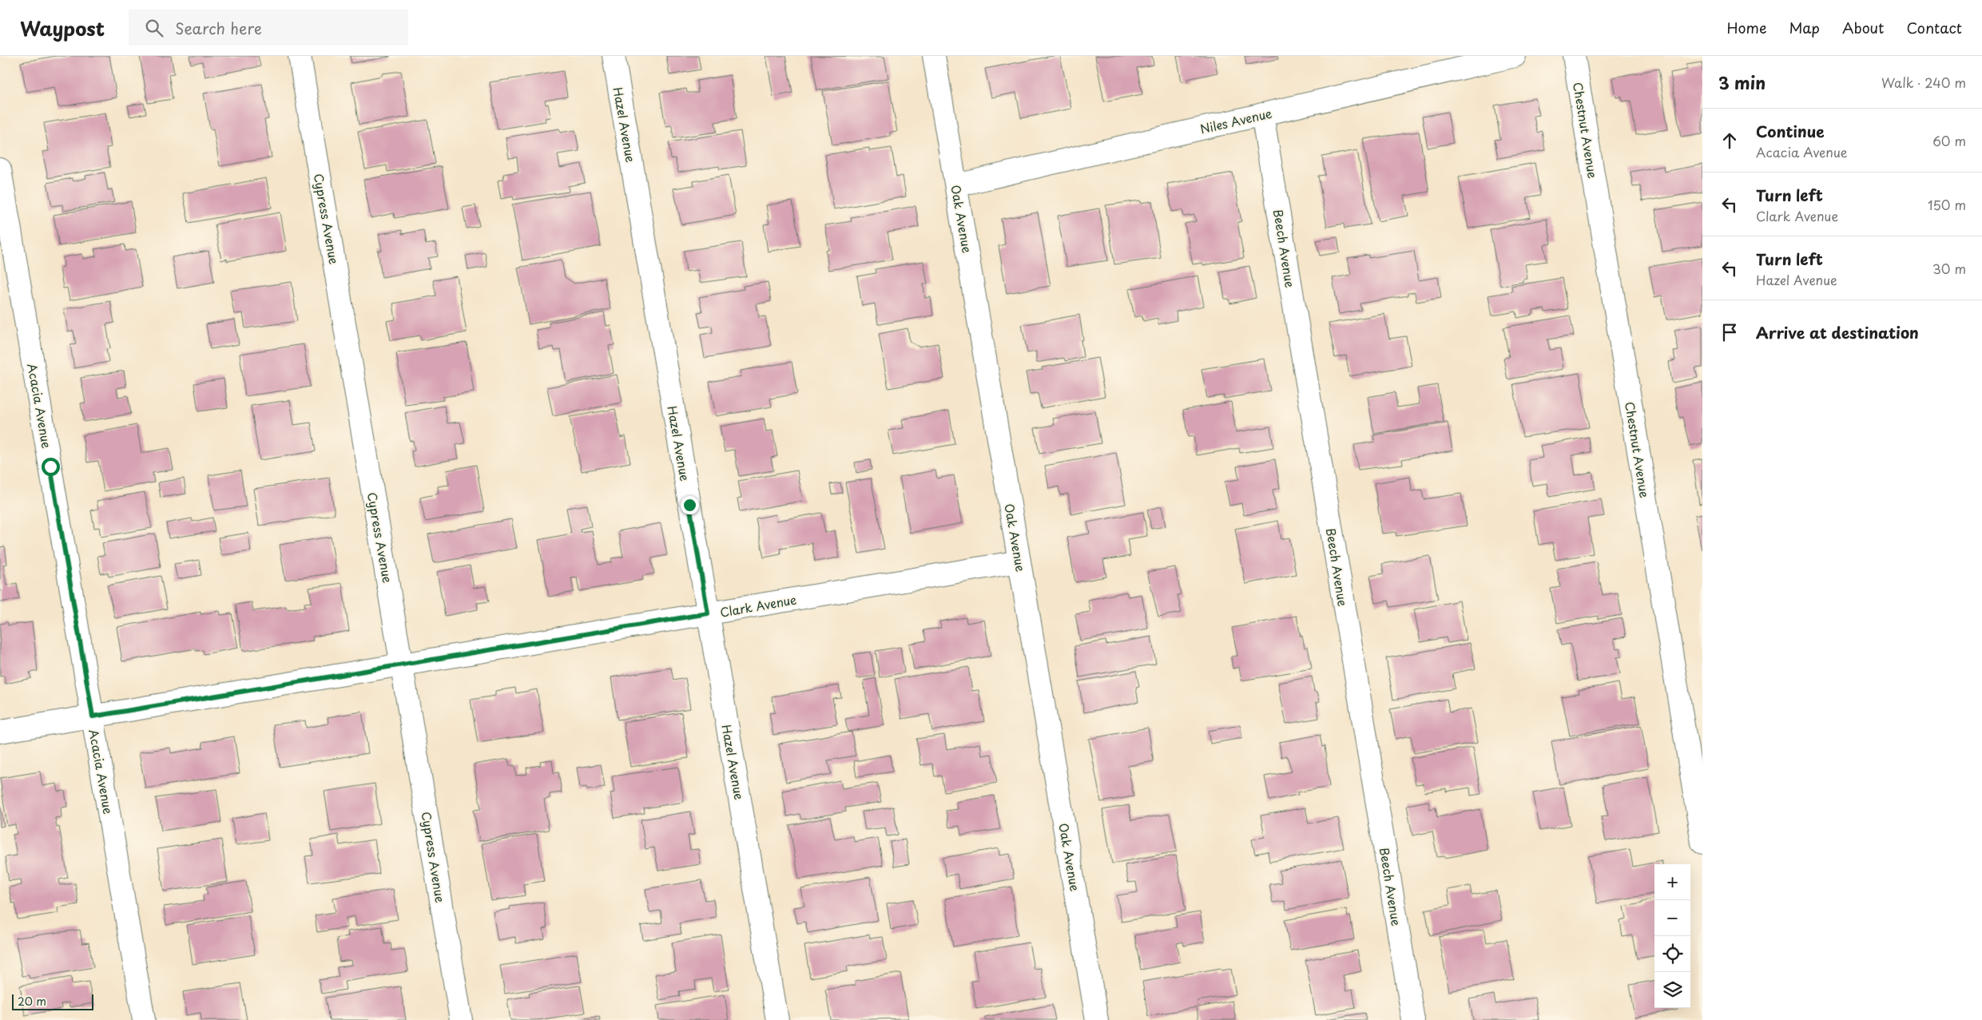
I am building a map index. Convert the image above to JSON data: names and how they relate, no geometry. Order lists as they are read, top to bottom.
{
  "streets": {
    "street": [
      "Niles Avenue",
      "Hazel Avenue",
      "Chestnut Avenue",
      "Cypress Avenue",
      "Oak Avenue",
      "Beech Avenue",
      "Acacia Avenue",
      "Clark Avenue"
    ]
  },
  "crossings": [
    ["Niles Avenue", "Oak Avenue"],
    ["Niles Avenue", "Beech Avenue"],
    ["Hazel Avenue", "Clark Avenue"],
    ["Cypress Avenue", "Clark Avenue"],
    ["Oak Avenue", "Clark Avenue"],
    ["Acacia Avenue", "Clark Avenue"]
  ],
  "scale_bar": "20 m",
  "page": {
    "header": "Waypost",
    "search": "Search here",
    "nav": [
      "Home",
      "Map",
      "About",
      "Contact"
    ],
    "heading": ["3 min", "Walk · 240 m"],
    "list": [
      ["Continue", "Acacia Avenue", "60 m"],
      ["Turn left", "Clark Avenue", "150 m"],
      ["Turn left", "Hazel Avenue", "30 m"],
      "Arrive at destination"
    ],
    "map_buttons": ["+", "−"],
    "scale": "20 m"
  }
}
